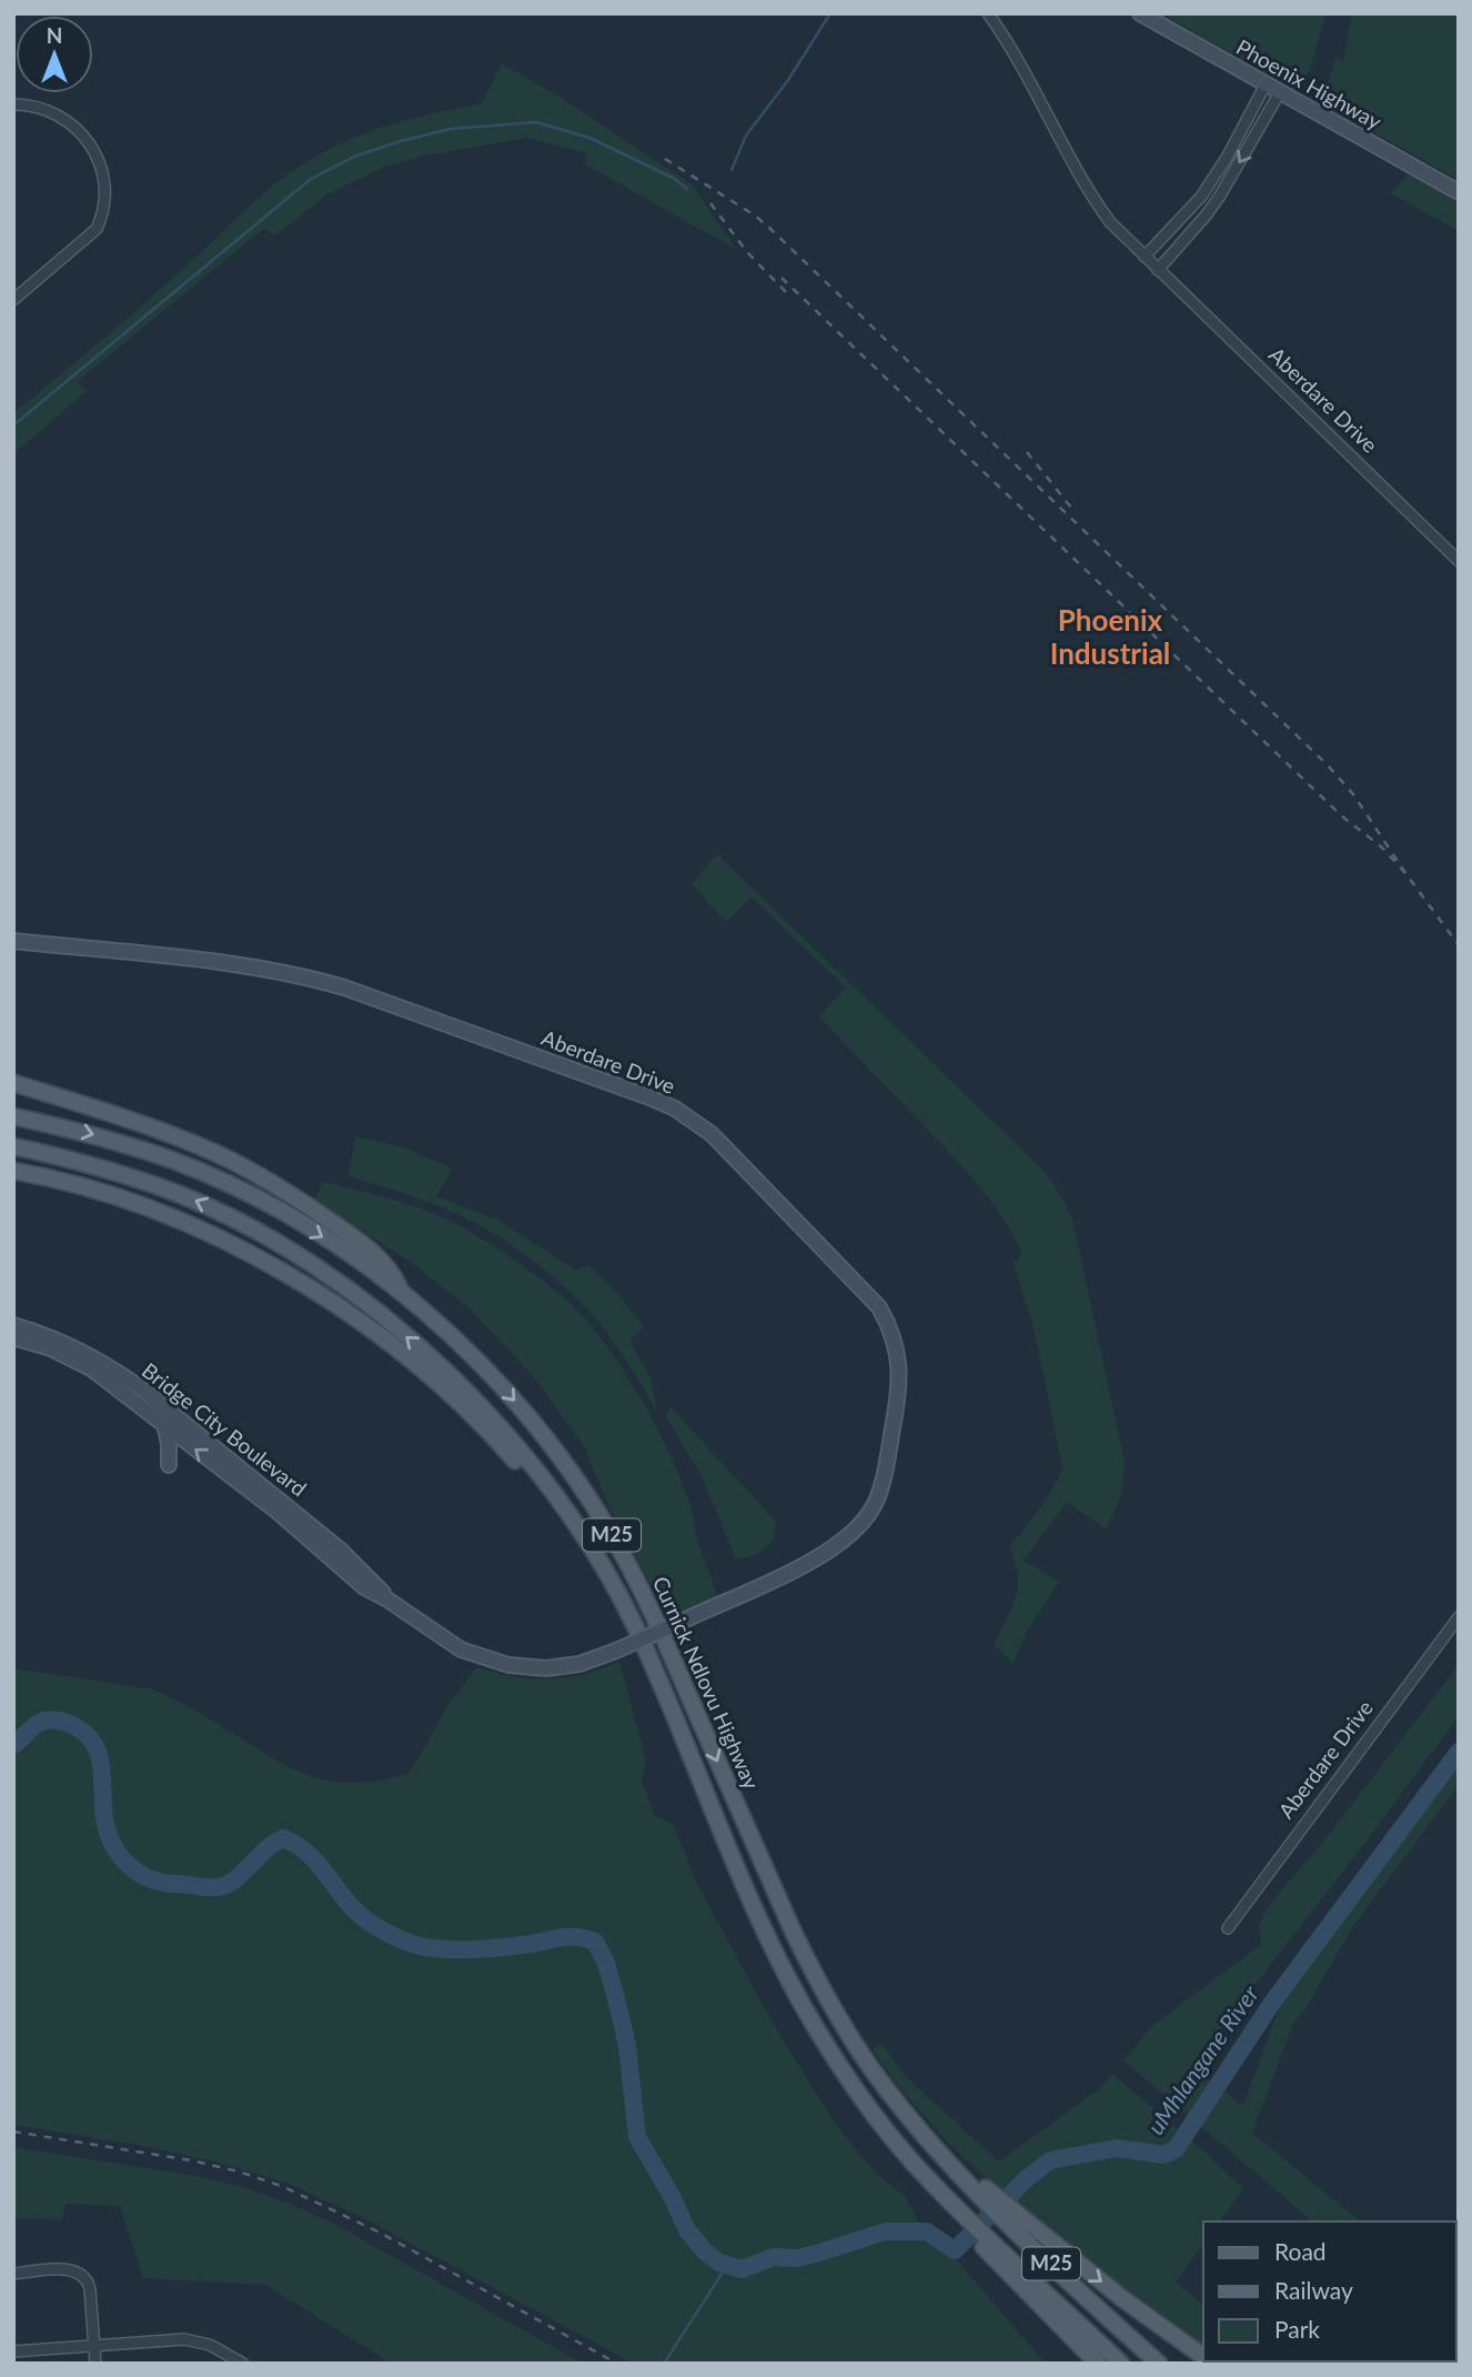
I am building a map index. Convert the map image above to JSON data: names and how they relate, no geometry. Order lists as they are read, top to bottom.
{
  "streets": {
    "main road": ["M25", "Curnick Ndlovu Highway"],
    "street": ["Phoenix Highway", "Aberdare Drive", "Bridge City Boulevard"]
  },
  "crossings": [
    ["Aberdare Drive", "Bridge City Boulevard"],
    ["M25", "Curnick Ndlovu Highway"]
  ],
  "districts": ["Phoenix Industrial"],
  "water": ["uMhlangane River"],
  "legend": ["Road", "Railway", "Park"],
  "north": "top"
}
